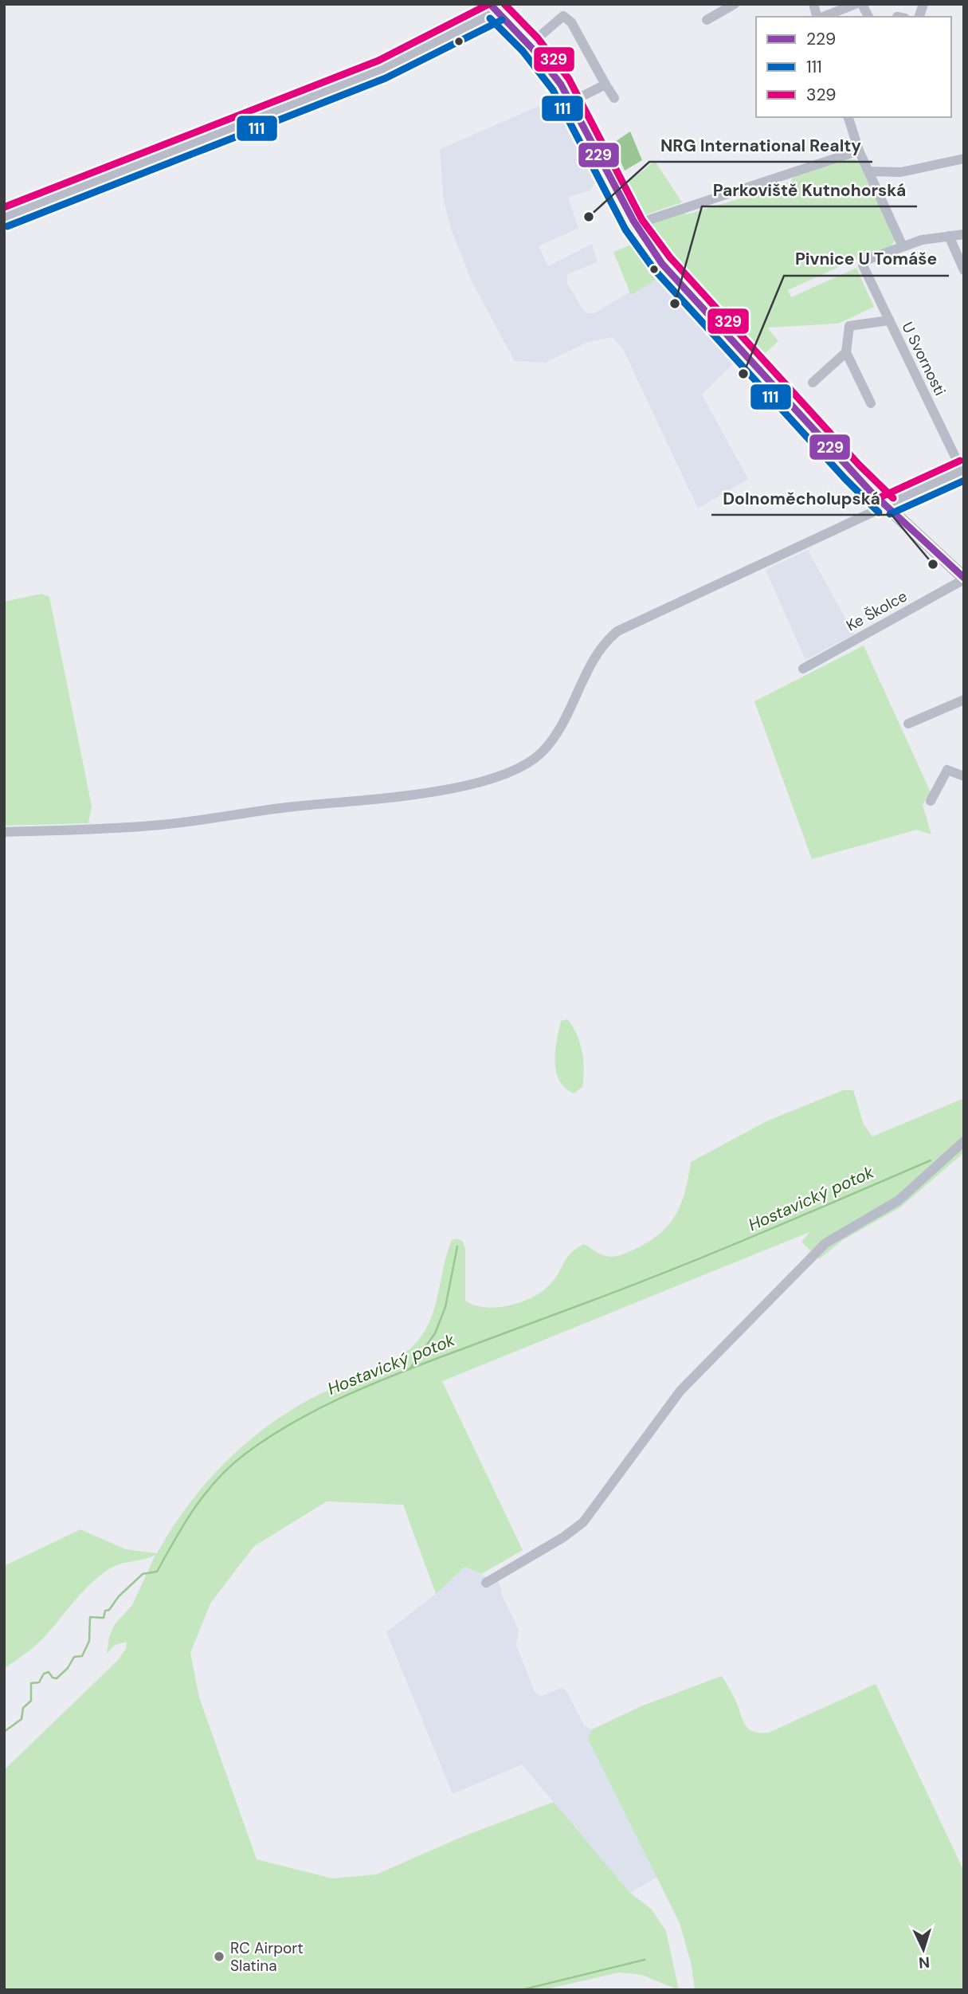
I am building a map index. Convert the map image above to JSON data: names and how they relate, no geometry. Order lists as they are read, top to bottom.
{
  "streets": {
    "street": ["U Svornosti", "Ke Školce"]
  },
  "water": ["Hostavický potok"],
  "places": [
    "NRG International Realty",
    "Parkoviště Kutnohorská",
    "Pivnice U Tomáše",
    "Dolnoměcholupská",
    "RC Airport Slatina"
  ],
  "lines": ["transit line 229", "transit line 329", "transit line 111"],
  "legend": ["229", "111", "329"],
  "north": "bottom"
}
